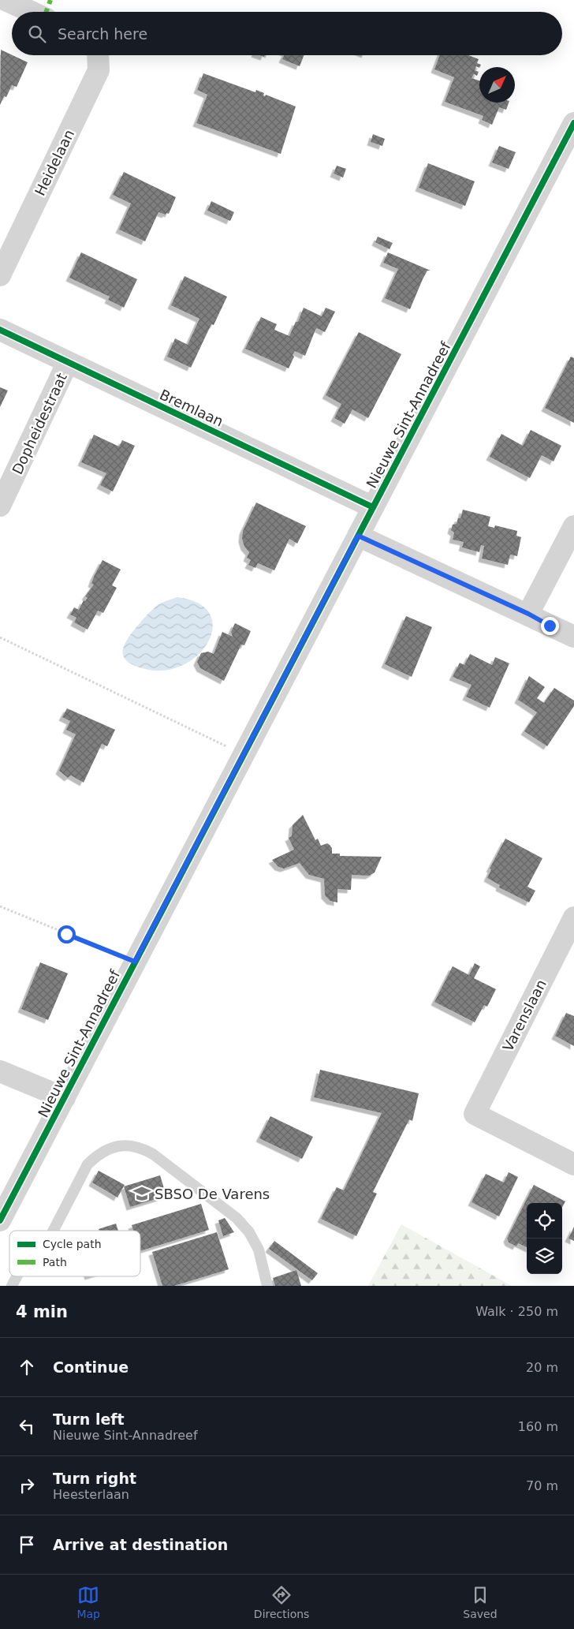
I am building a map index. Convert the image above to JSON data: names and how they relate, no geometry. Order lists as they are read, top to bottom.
{
  "streets": {
    "street": [
      "Heidelaan",
      "Bremlaan",
      "Nieuwe Sint-Annadreef",
      "Dopheidestraat",
      "Varenslaan"
    ]
  },
  "crossings": [
    ["Bremlaan", "Nieuwe Sint-Annadreef"],
    ["Bremlaan", "Dopheidestraat"]
  ],
  "places": {
    "school or university": ["SBSO De Varens"]
  },
  "legend": ["Cycle path", "Path"],
  "north": "top right",
  "page": {
    "search": "Search here",
    "heading": ["4 min", "Walk · 250 m"],
    "list": [
      ["Continue", "20 m"],
      ["Turn left", "Nieuwe Sint-Annadreef", "160 m"],
      ["Turn right", "Heesterlaan", "70 m"],
      "Arrive at destination"
    ],
    "nav": ["Map", "Directions", "Saved"]
  }
}
